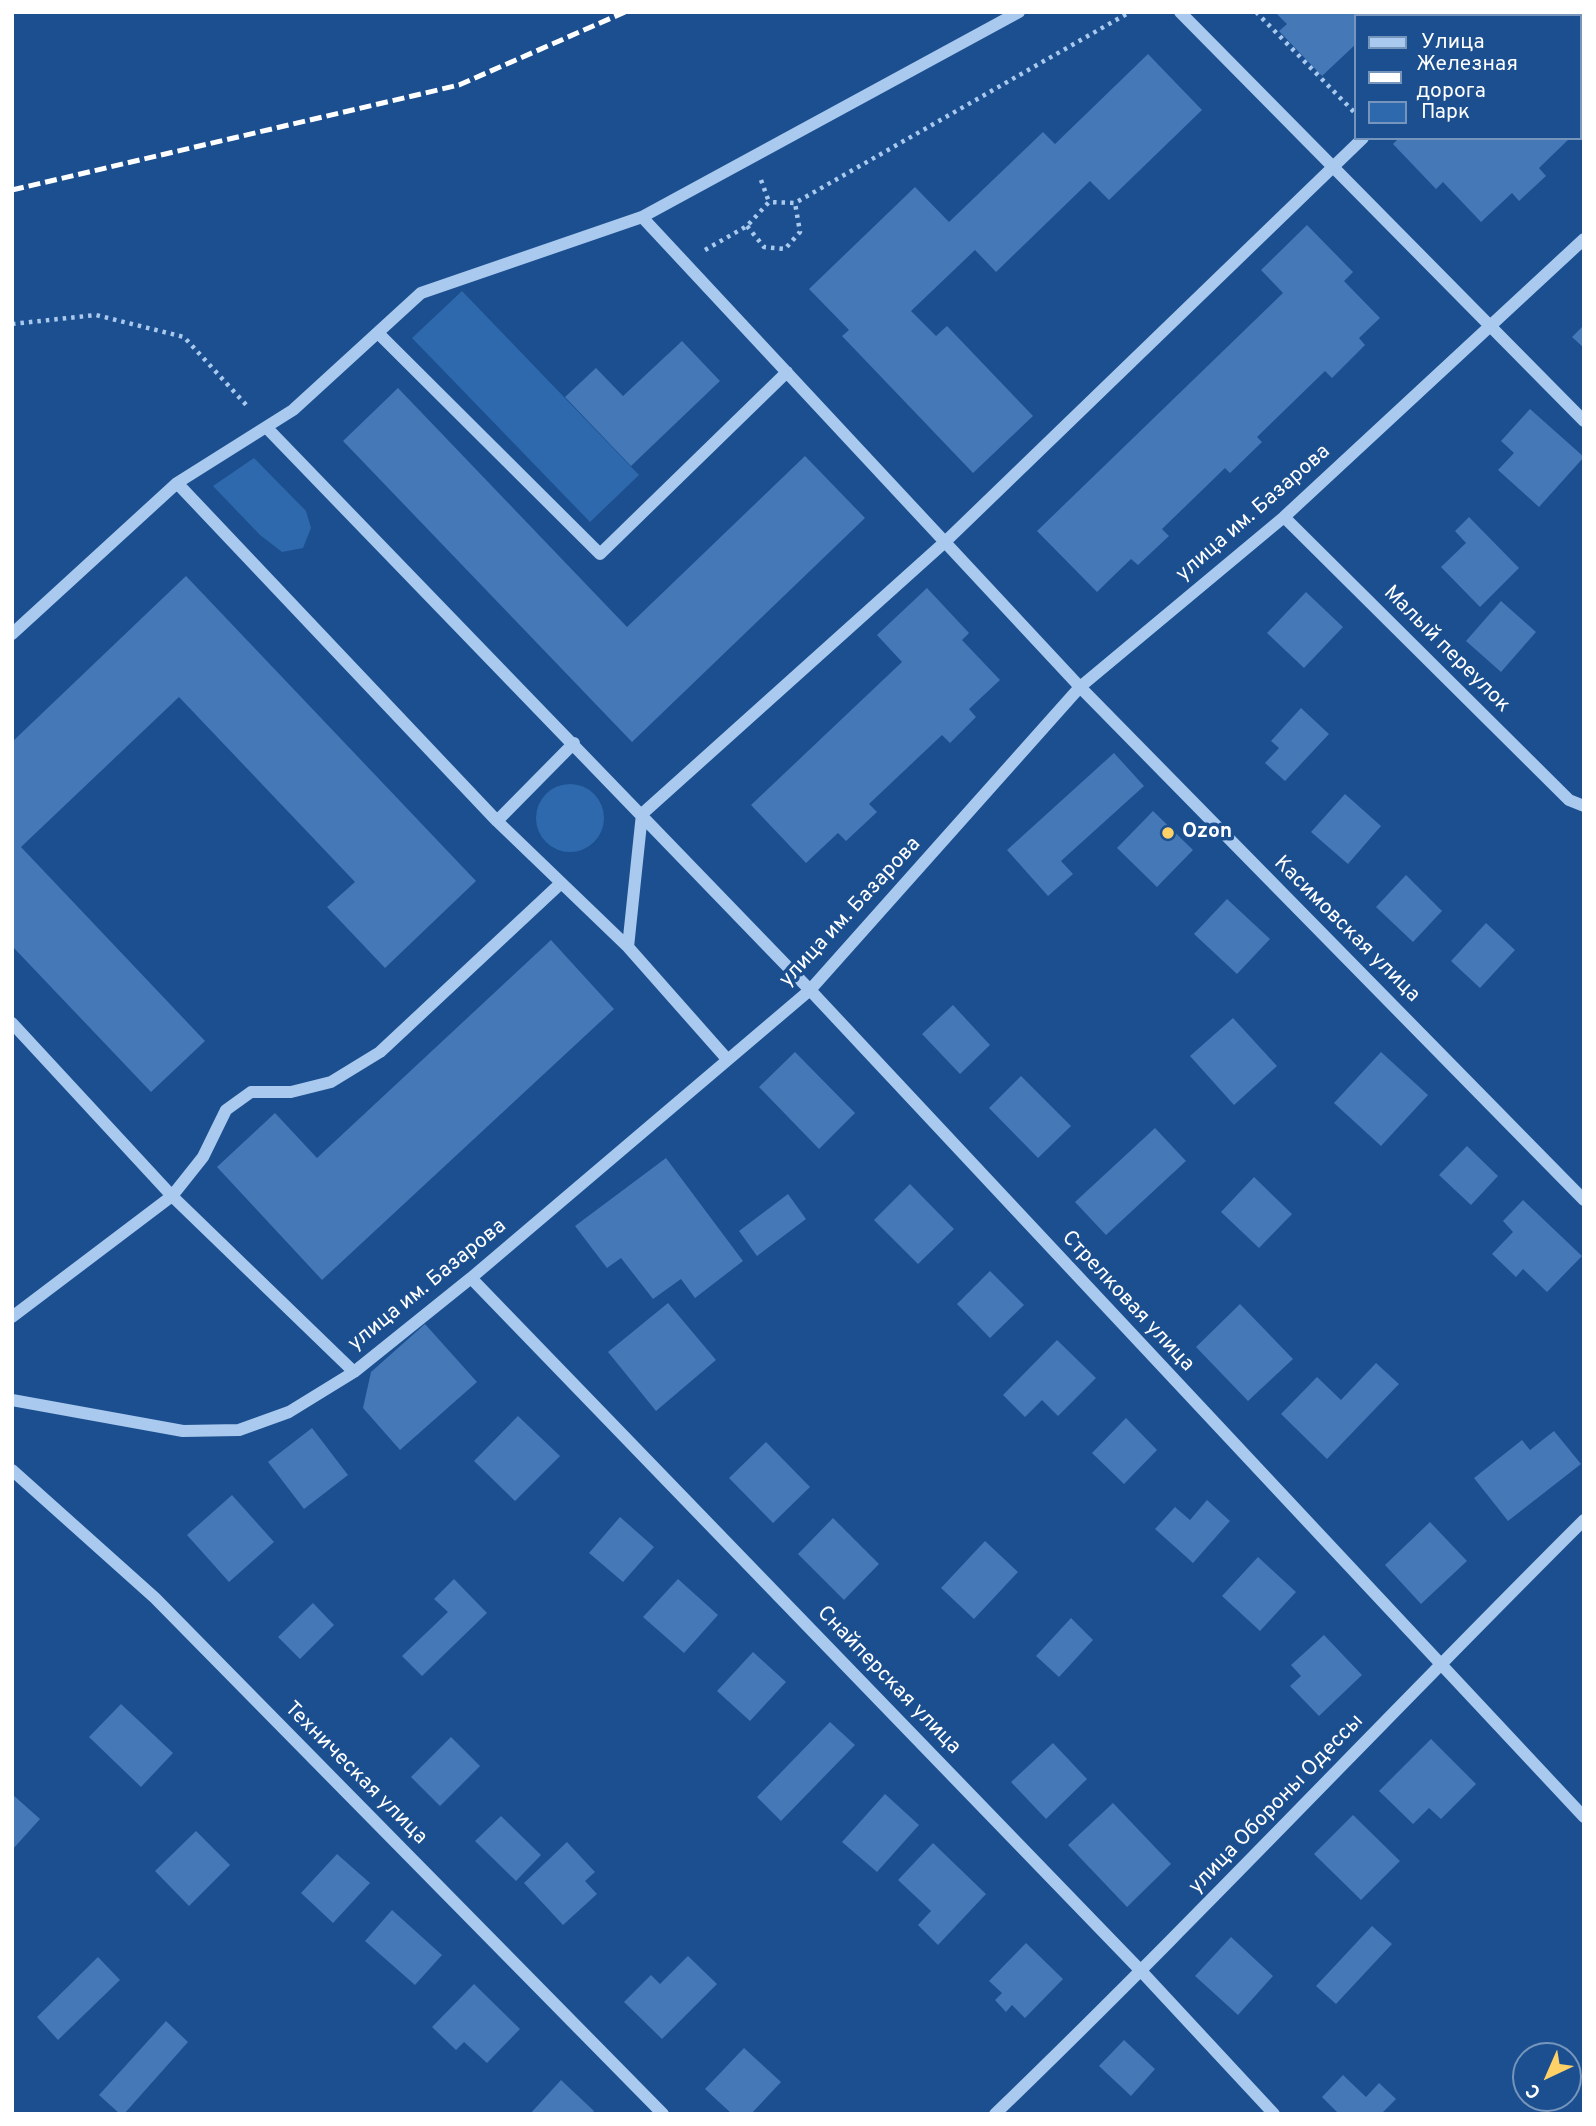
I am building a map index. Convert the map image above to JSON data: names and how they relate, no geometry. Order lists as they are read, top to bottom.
{
  "streets": {
    "street": [
      "улица им. Базарова",
      "Малый переулок",
      "Касимовская улица",
      "Стрелковая улица",
      "Снайперская улица",
      "Техническая улица",
      "улица Обороны Одессы"
    ]
  },
  "crossings": [
    ["улица им. Базарова", "Малый переулок"],
    ["улица им. Базарова", "Касимовская улица"],
    ["улица им. Базарова", "Стрелковая улица"],
    ["улица им. Базарова", "Снайперская улица"],
    ["Стрелковая улица", "улица Обороны Одессы"],
    ["Снайперская улица", "улица Обороны Одессы"]
  ],
  "places": ["Ozon"],
  "legend": ["Улица", "Железная дорога", "Парк"],
  "north": "bottom left"
}
